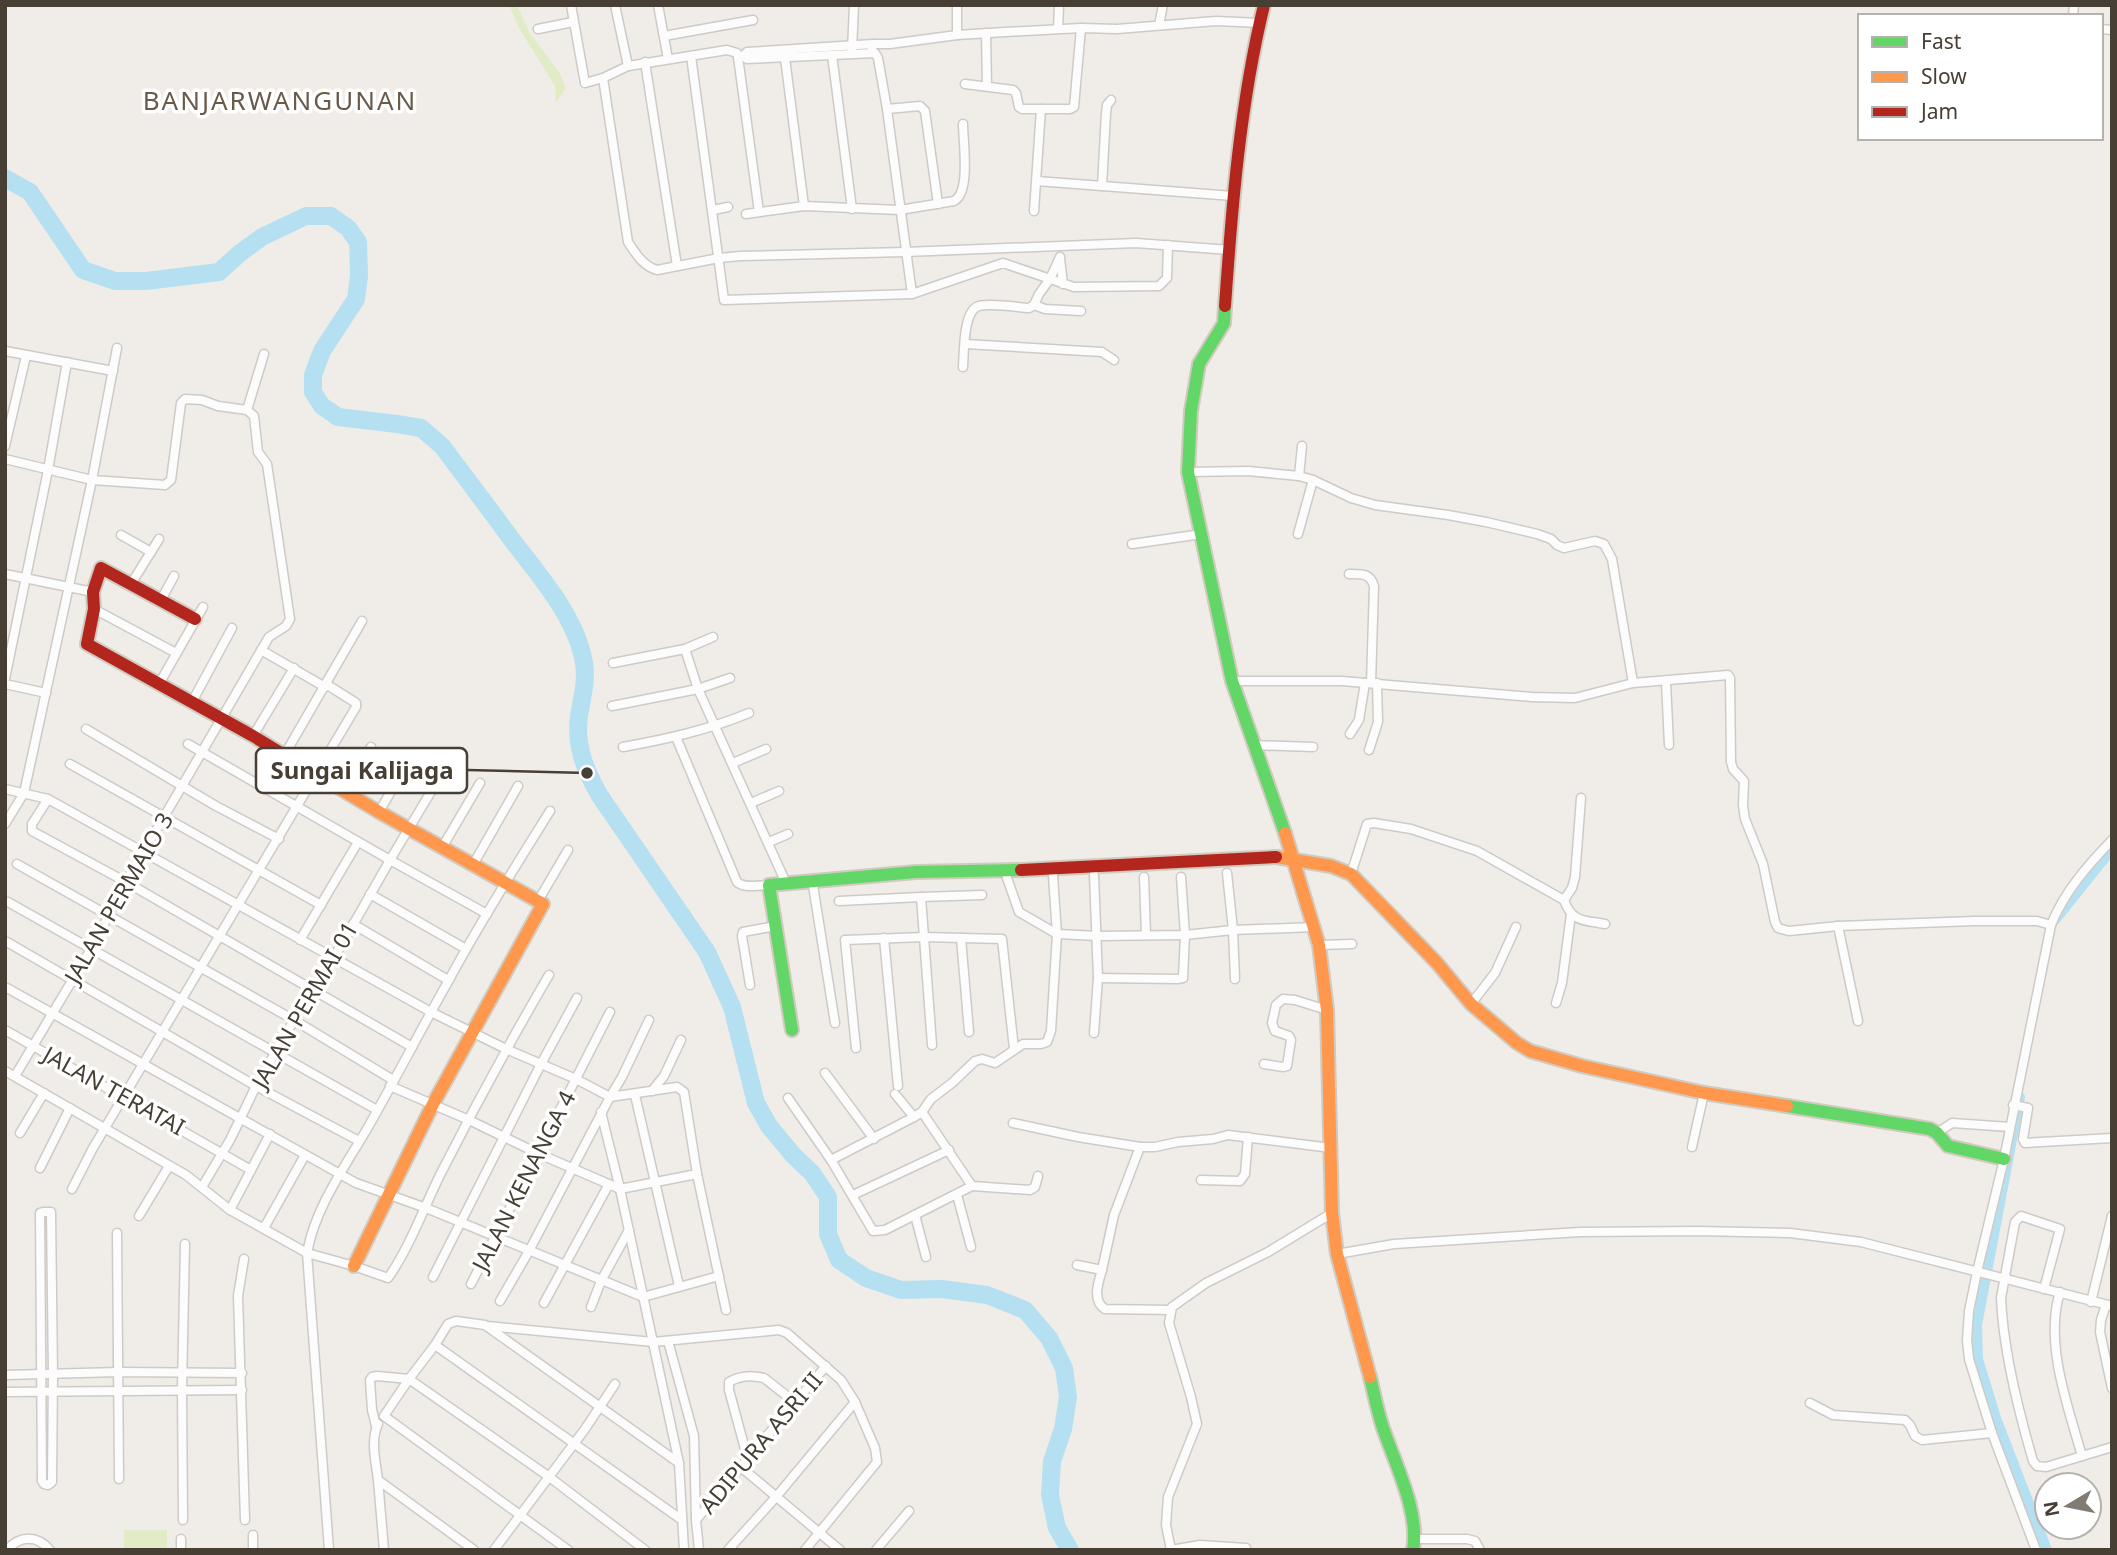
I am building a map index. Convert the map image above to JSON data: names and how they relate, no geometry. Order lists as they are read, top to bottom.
{
  "streets": {
    "street": [
      "JALAN PERMAIO 3",
      "JALAN PERMAI 01",
      "JALAN TERATAI",
      "JALAN KENANGA 4",
      "ADIPURA ASRI II"
    ]
  },
  "crossings": [
    ["JALAN PERMAIO 3", "JALAN TERATAI"],
    ["JALAN PERMAI 01", "JALAN TERATAI"]
  ],
  "districts": ["BANJARWANGUNAN"],
  "places": ["Sungai Kalijaga"],
  "legend": ["Fast", "Slow", "Jam"],
  "north": "left"
}
